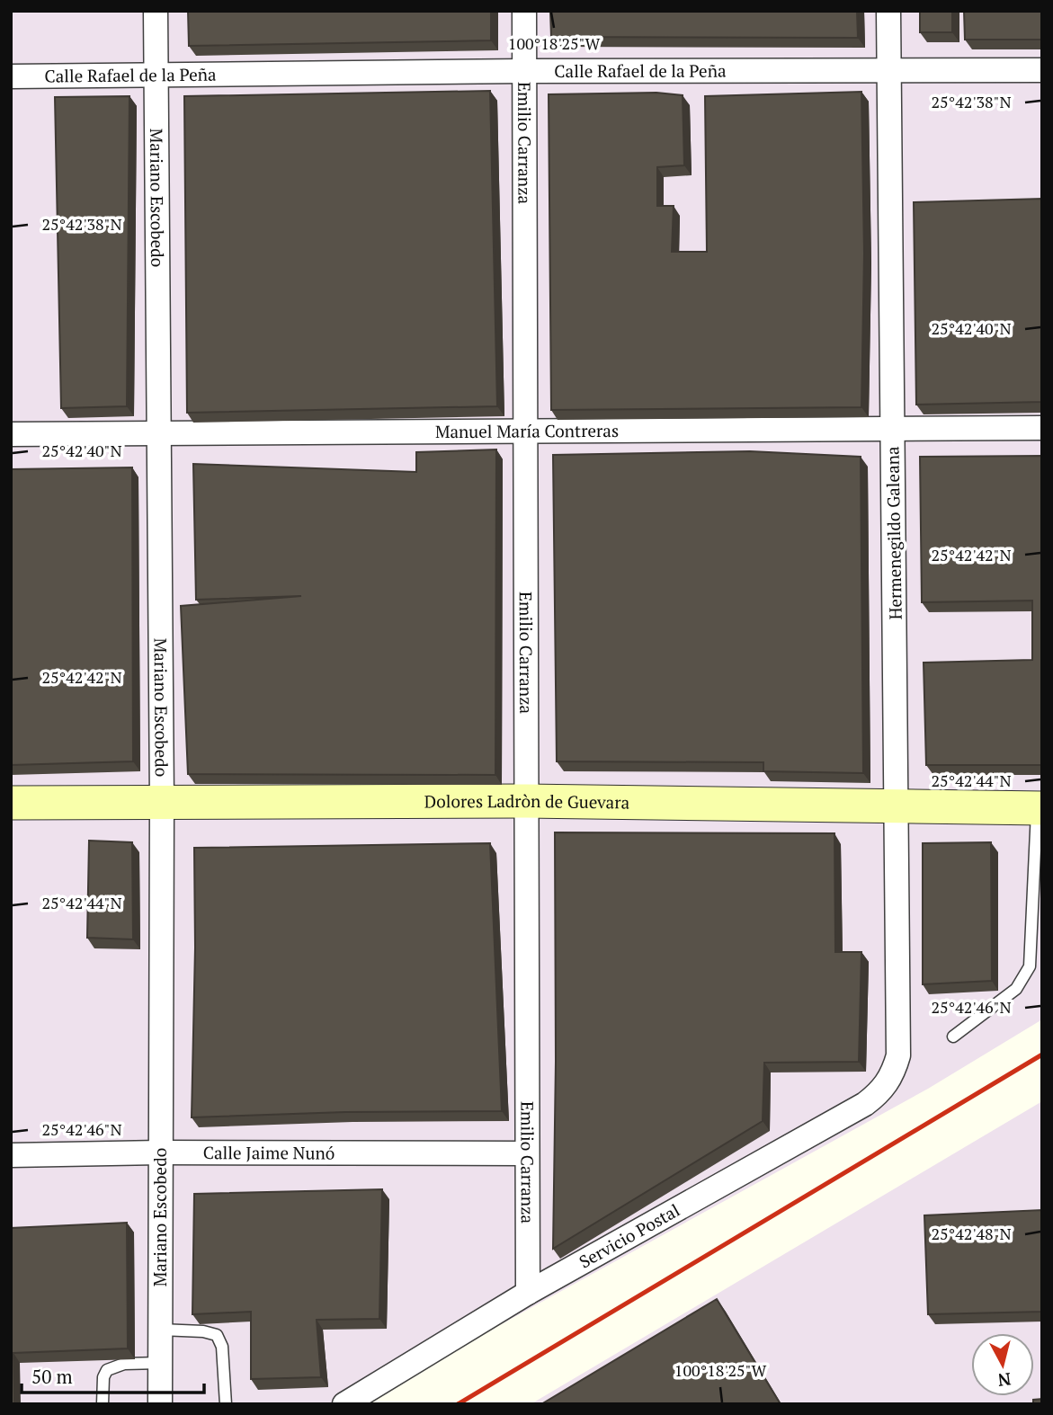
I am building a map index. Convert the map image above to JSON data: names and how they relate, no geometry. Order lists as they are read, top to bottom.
{
  "streets": {
    "street": [
      "Calle Rafael de la Peña",
      "Emilio Carranza",
      "Mariano Escobedo",
      "Manuel María Contreras",
      "Hermenegildo Galeana",
      "Dolores Ladròn de Guevara",
      "Calle Jaime Nunó",
      "Servicio Postal"
    ]
  },
  "crossings": [
    ["Calle Rafael de la Peña", "Emilio Carranza"],
    ["Calle Rafael de la Peña", "Mariano Escobedo"],
    ["Calle Rafael de la Peña", "Hermenegildo Galeana"],
    ["Emilio Carranza", "Manuel María Contreras"],
    ["Emilio Carranza", "Dolores Ladròn de Guevara"],
    ["Emilio Carranza", "Calle Jaime Nunó"],
    ["Emilio Carranza", "Servicio Postal"],
    ["Mariano Escobedo", "Manuel María Contreras"],
    ["Mariano Escobedo", "Dolores Ladròn de Guevara"],
    ["Mariano Escobedo", "Calle Jaime Nunó"],
    ["Manuel María Contreras", "Hermenegildo Galeana"],
    ["Hermenegildo Galeana", "Dolores Ladròn de Guevara"],
    ["Hermenegildo Galeana", "Servicio Postal"]
  ],
  "scale_bar": "50 m",
  "north": "bottom",
  "coordinates": [
    "100°18'25\"W",
    "25°42'38\"N",
    "25°42'40\"N",
    "25°42'42\"N",
    "25°42'44\"N",
    "25°42'46\"N",
    "25°42'48\"N"
  ]
}
